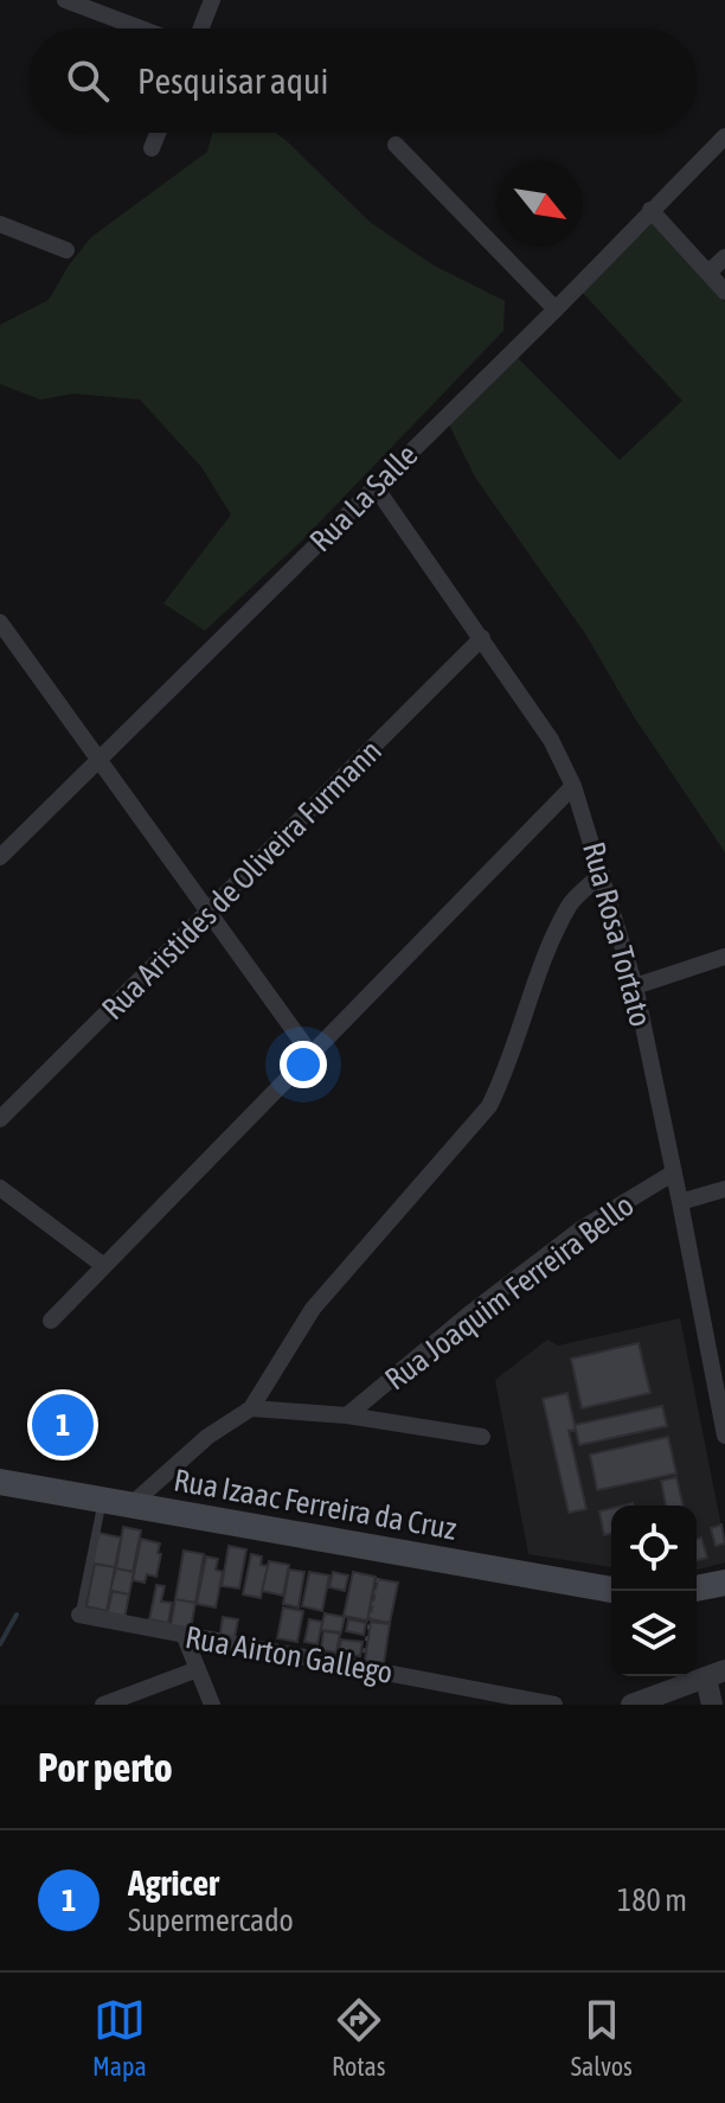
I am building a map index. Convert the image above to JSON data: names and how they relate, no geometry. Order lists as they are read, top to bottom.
{
  "streets": {
    "main road": ["Rua Izaac Ferreira da Cruz"],
    "street": [
      "Rua La Salle",
      "Rua Aristides de Oliveira Furmann",
      "Rua Rosa Tortato",
      "Rua Joaquim Ferreira Bello",
      "Rua Airton Gallego"
    ]
  },
  "crossings": [
    ["Rua La Salle", "Rua Rosa Tortato"],
    ["Rua Aristides de Oliveira Furmann", "Rua Rosa Tortato"],
    ["Rua Rosa Tortato", "Rua Joaquim Ferreira Bello"]
  ],
  "north": "bottom right",
  "page": {
    "search": "Pesquisar aqui",
    "pins": "1",
    "heading": "Por perto",
    "list": [
      {
        "mark": "1",
        "name": "Agricer",
        "note": "Supermercado",
        "value": "180 m"
      }
    ],
    "nav": ["Mapa", "Rotas", "Salvos"]
  }
}
